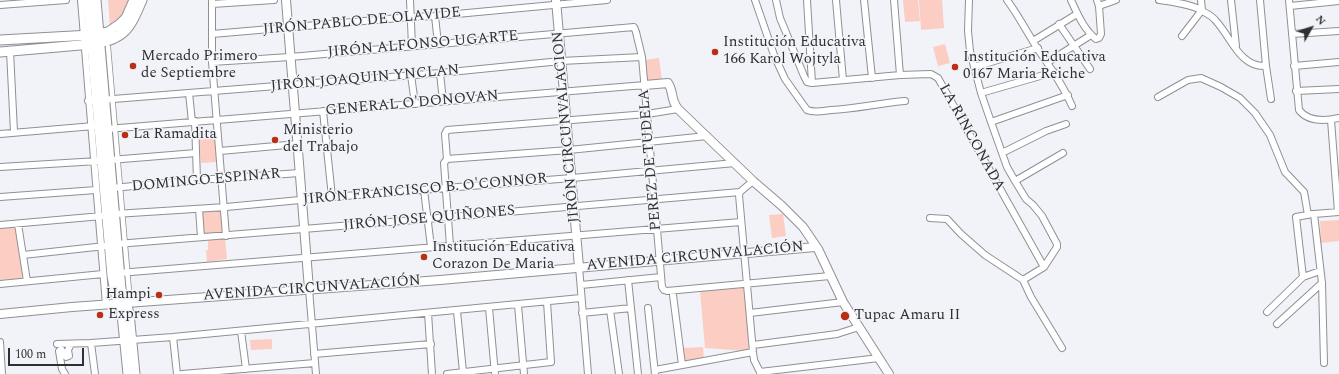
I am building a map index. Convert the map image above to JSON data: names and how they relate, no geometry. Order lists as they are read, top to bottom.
{
  "streets": {
    "street": [
      "JIRÓN PABLO DE OLAVIDE",
      "JIRÓN ALFONSO UGARTE",
      "JIRÓN JOAQUIN YNCLAN",
      "GENERAL O'DONOVAN",
      "JIRÓN CIRCUNVALACION",
      "LA RINCONADA",
      "PEREZ DE TUDELA",
      "DOMINGO ESPINAR",
      "JIRÓN FRANCISCO B. O'CONNOR",
      "JIRÓN JOSE QUIÑONES",
      "AVENIDA CIRCUNVALACIÓN"
    ]
  },
  "crossings": [
    ["JIRÓN PABLO DE OLAVIDE", "JIRÓN CIRCUNVALACION"],
    ["JIRÓN ALFONSO UGARTE", "JIRÓN CIRCUNVALACION"],
    ["JIRÓN ALFONSO UGARTE", "PEREZ DE TUDELA"],
    ["JIRÓN JOAQUIN YNCLAN", "JIRÓN CIRCUNVALACION"],
    ["JIRÓN JOAQUIN YNCLAN", "PEREZ DE TUDELA"],
    ["GENERAL O'DONOVAN", "JIRÓN CIRCUNVALACION"],
    ["GENERAL O'DONOVAN", "PEREZ DE TUDELA"],
    ["JIRÓN CIRCUNVALACION", "JIRÓN FRANCISCO B. O'CONNOR"],
    ["JIRÓN CIRCUNVALACION", "JIRÓN JOSE QUIÑONES"],
    ["JIRÓN CIRCUNVALACION", "AVENIDA CIRCUNVALACIÓN"],
    ["PEREZ DE TUDELA", "JIRÓN FRANCISCO B. O'CONNOR"],
    ["PEREZ DE TUDELA", "JIRÓN JOSE QUIÑONES"],
    ["PEREZ DE TUDELA", "AVENIDA CIRCUNVALACIÓN"]
  ],
  "places": [
    "Institución Educativa 166 Karol Wojtyla",
    "Mercado Primero de Septiembre",
    "Institución Educativa 0167 Maria Reiche",
    "La Ramadita",
    "Ministerio del Trabajo",
    "Institución Educativa Corazon De Maria",
    "Hampi",
    "Express",
    "Tupac Amaru II"
  ],
  "scale_bar": "100 m",
  "north": "top right"
}
